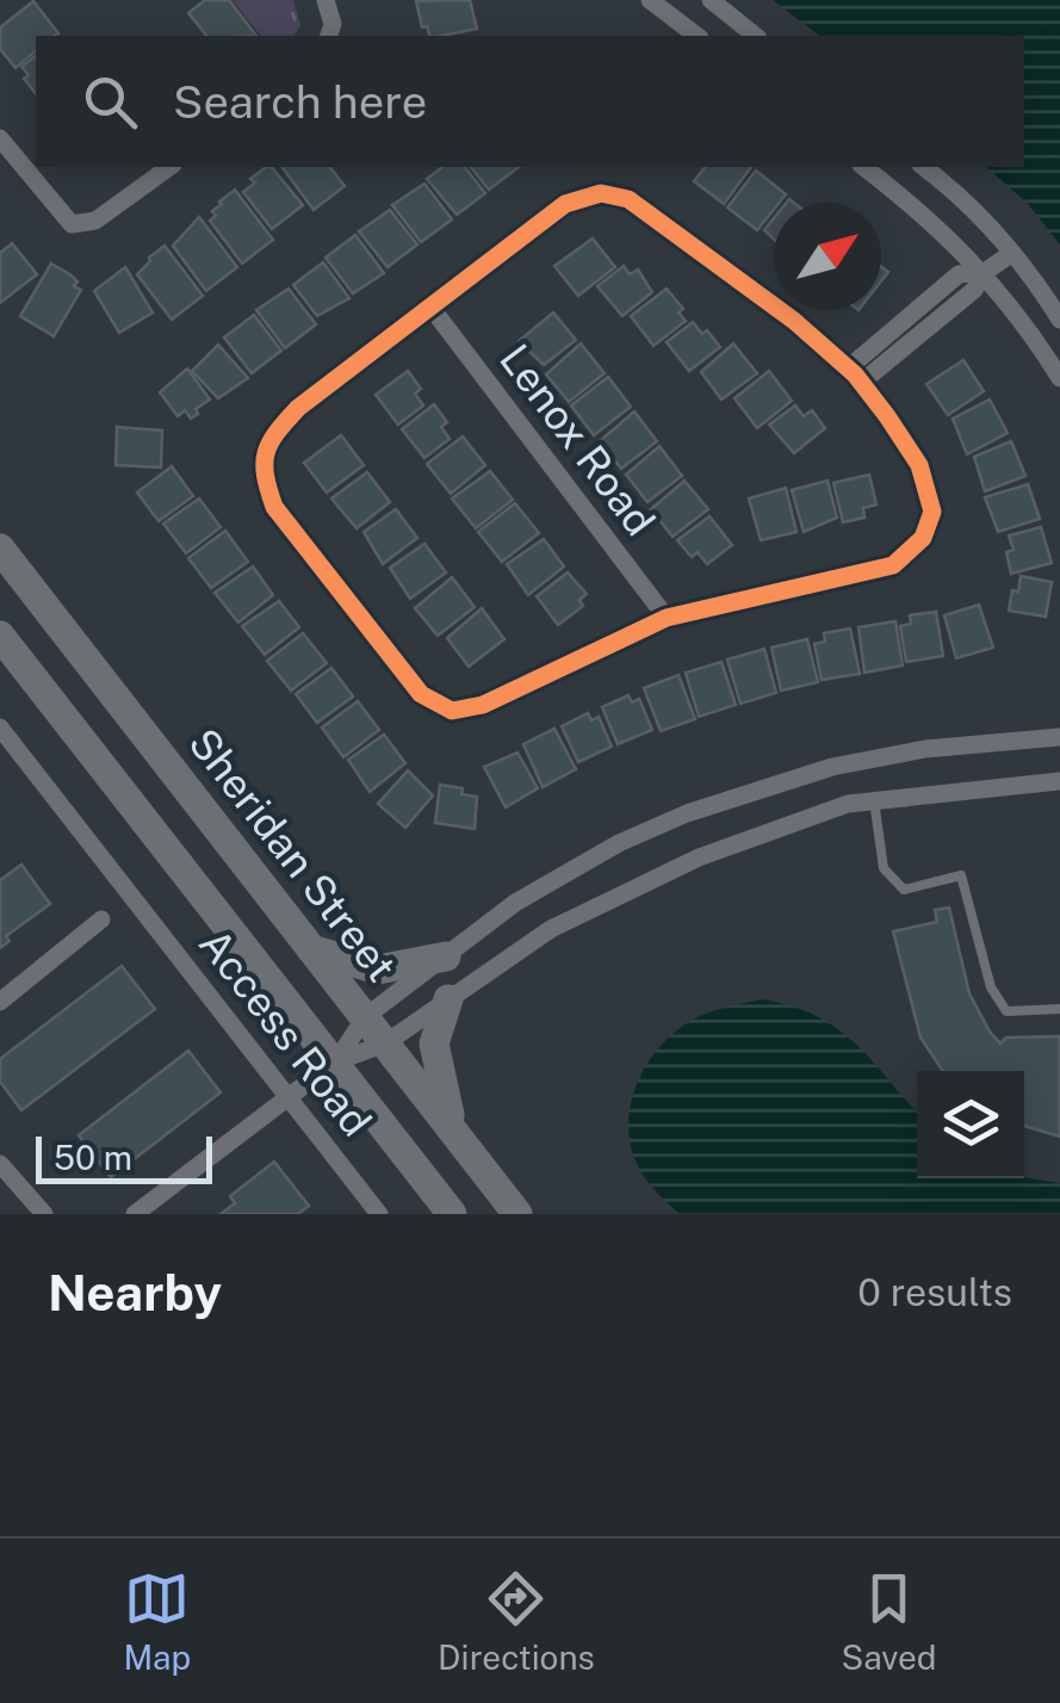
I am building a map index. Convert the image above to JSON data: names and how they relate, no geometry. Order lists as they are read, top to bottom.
{
  "streets": {
    "main road": ["Sheridan Street"],
    "street": ["Lenox Road", "Access Road"]
  },
  "scale_bar": "50 m",
  "north": "top right",
  "page": {
    "search": "Search here",
    "scale": "50 m",
    "heading": ["Nearby", "0 results"],
    "nav": ["Map", "Directions", "Saved"]
  }
}
